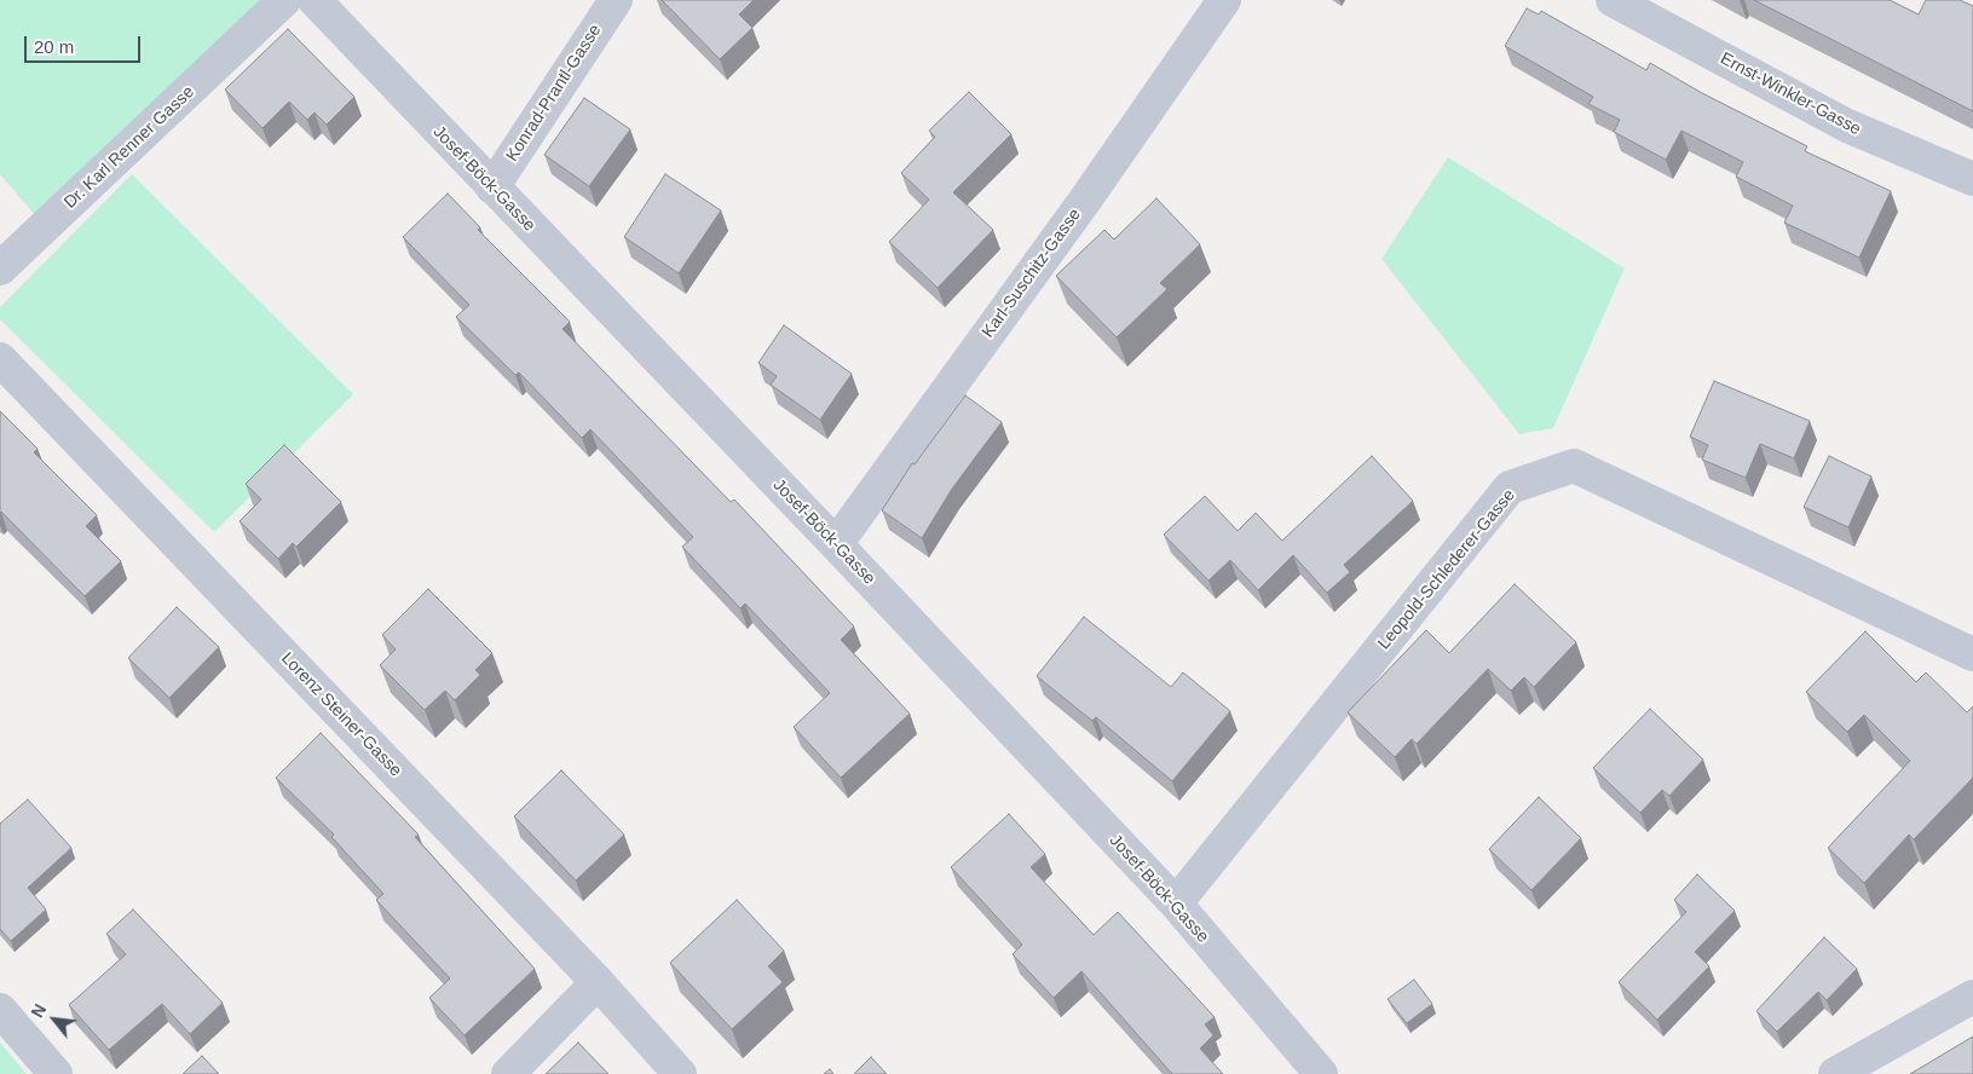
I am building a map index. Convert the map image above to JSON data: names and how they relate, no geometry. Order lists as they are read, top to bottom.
{
  "streets": {
    "street": [
      "Konrad-Prantl-Gasse",
      "Ernst-Winkler-Gasse",
      "Dr. Karl Renner Gasse",
      "Josef-Böck-Gasse",
      "Karl-Suschitz-Gasse",
      "Leopold-Schlederer-Gasse",
      "Lorenz Steiner-Gasse"
    ]
  },
  "crossings": [
    ["Konrad-Prantl-Gasse", "Josef-Böck-Gasse"],
    ["Josef-Böck-Gasse", "Karl-Suschitz-Gasse"],
    ["Josef-Böck-Gasse", "Leopold-Schlederer-Gasse"]
  ],
  "scale_bar": "20 m",
  "north": "top left"
}
